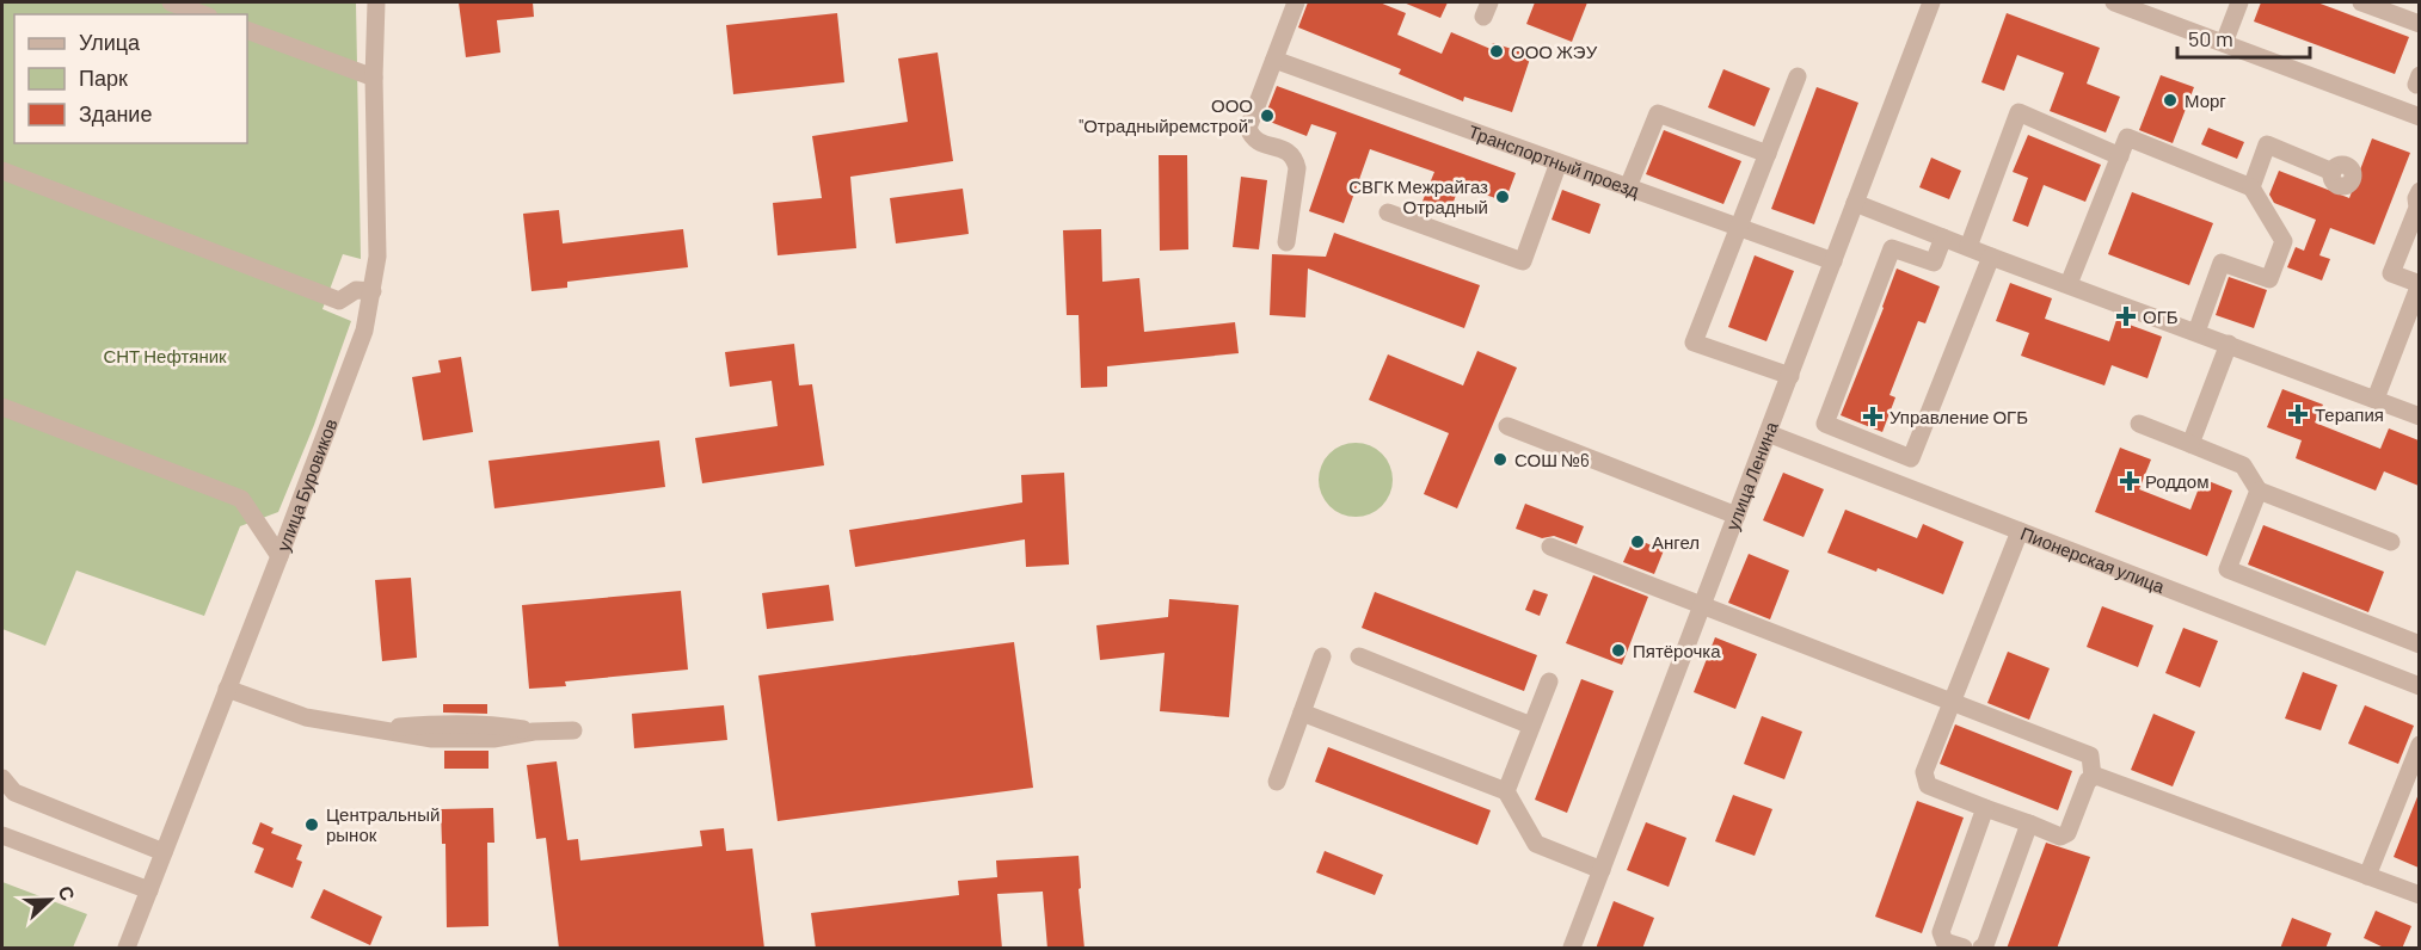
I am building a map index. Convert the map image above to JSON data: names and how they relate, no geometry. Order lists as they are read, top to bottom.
{
  "streets": {
    "street": [
      "Транспортный проезд",
      "улица Ленина",
      "улица Буровиков",
      "Пионерская улица"
    ]
  },
  "crossings": [
    ["Транспортный проезд", "улица Ленина"],
    ["улица Ленина", "Пионерская улица"]
  ],
  "parks": ["СНТ Нефтяник"],
  "places": {
    "other": [
      "ООО ЖЭУ",
      "Морг",
      "ООО \"Отрадныйремстрой\"",
      "СВГК Межрайгаз Отрадный",
      "СОШ №6",
      "Ангел",
      "Пятёрочка",
      "Центральный рынок"
    ],
    "health": [
      "ОГБ",
      "Терапия",
      "Управление ОГБ",
      "Роддом"
    ]
  },
  "legend": ["Улица", "Парк", "Здание"],
  "scale_bar": "50 m",
  "north": "right"
}
